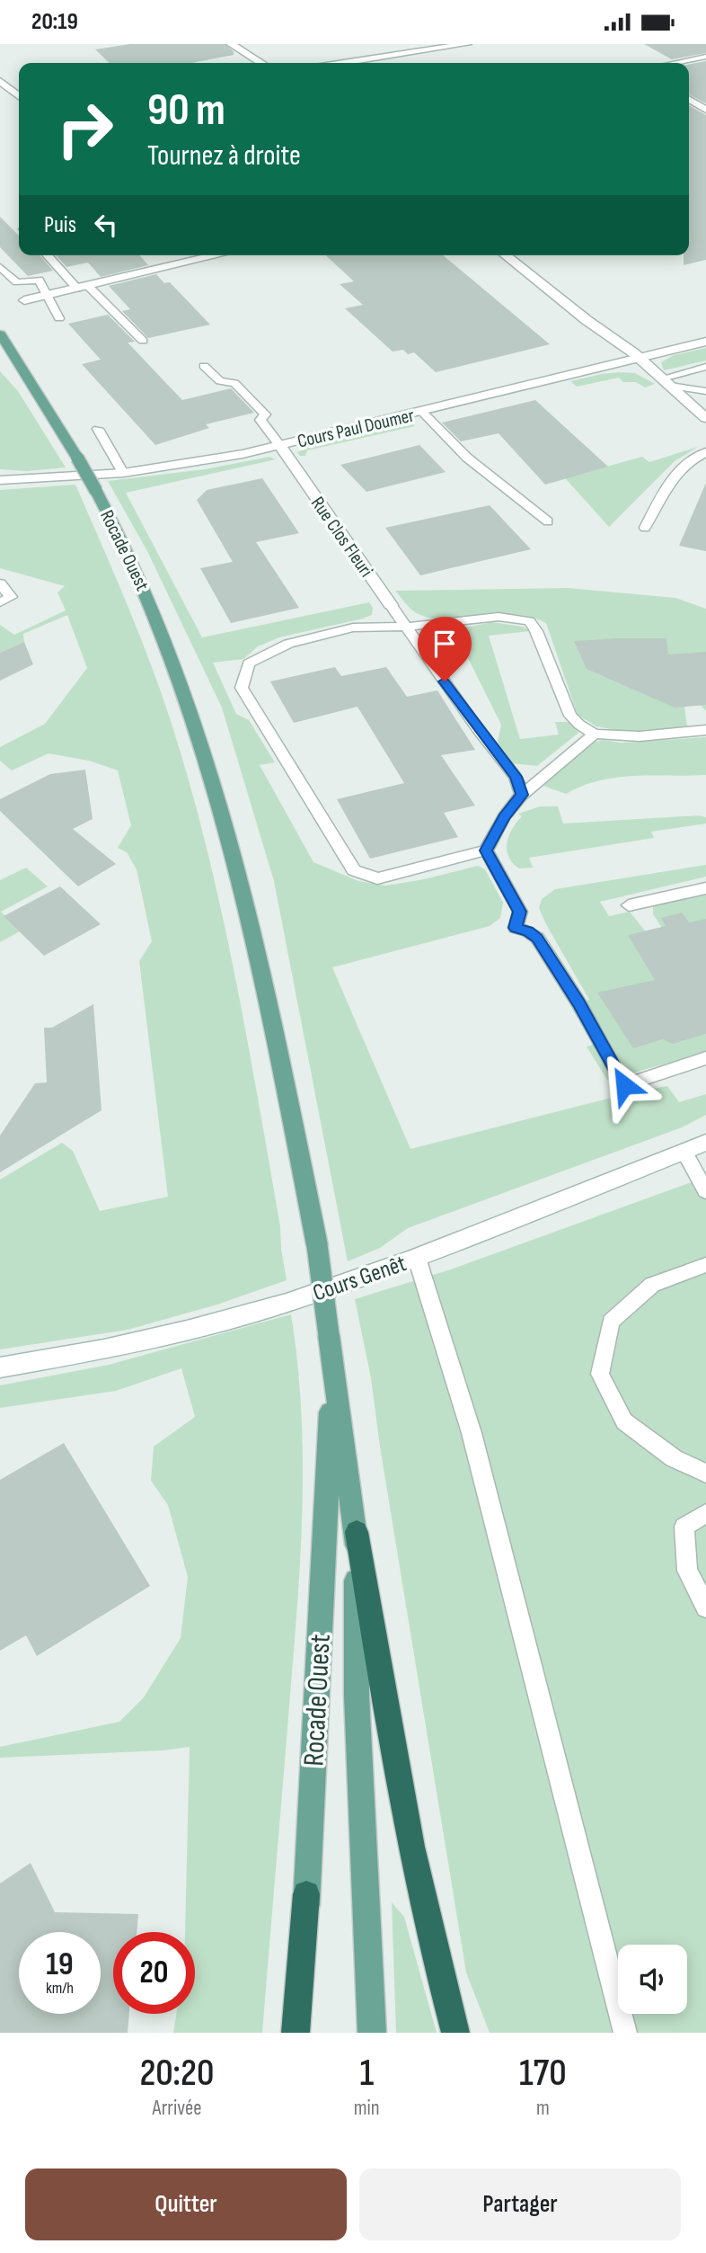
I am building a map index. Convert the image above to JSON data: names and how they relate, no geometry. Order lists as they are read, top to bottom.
{
  "streets": {
    "main road": ["Rocade Ouest"],
    "street": ["Cours Paul Doumer", "Rue Clos Fleuri", "Cours Genêt"]
  },
  "crossings": [
    ["Cours Paul Doumer", "Rue Clos Fleuri"]
  ],
  "page": {
    "status": "20:19",
    "turn": ["90 m", "Tournez à droite"],
    "then": "Puis",
    "speed": "19 km/h",
    "limit": "20",
    "eta": [
      "20:20",
      "Arrivée",
      "1",
      "min",
      "170",
      "m"
    ],
    "buttons": ["Quitter", "Partager"]
  }
}
